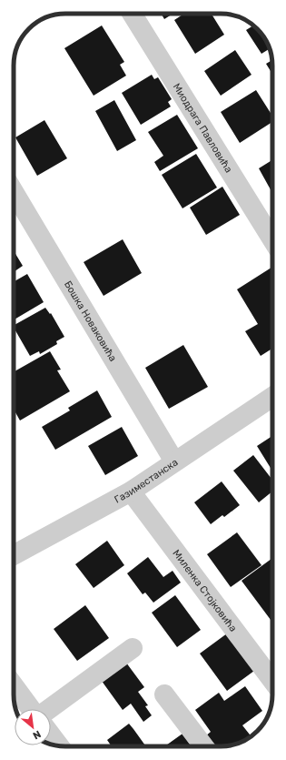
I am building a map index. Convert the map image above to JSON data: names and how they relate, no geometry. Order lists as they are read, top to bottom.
{
  "streets": {
    "street": [
      "Миодрага Павловића",
      "Бошка Новаковића",
      "Газиместанска",
      "Миленка Стојковића"
    ]
  },
  "crossings": [
    ["Бошка Новаковића", "Газиместанска"],
    ["Газиместанска", "Миленка Стојковића"]
  ],
  "north": "bottom right"
}
